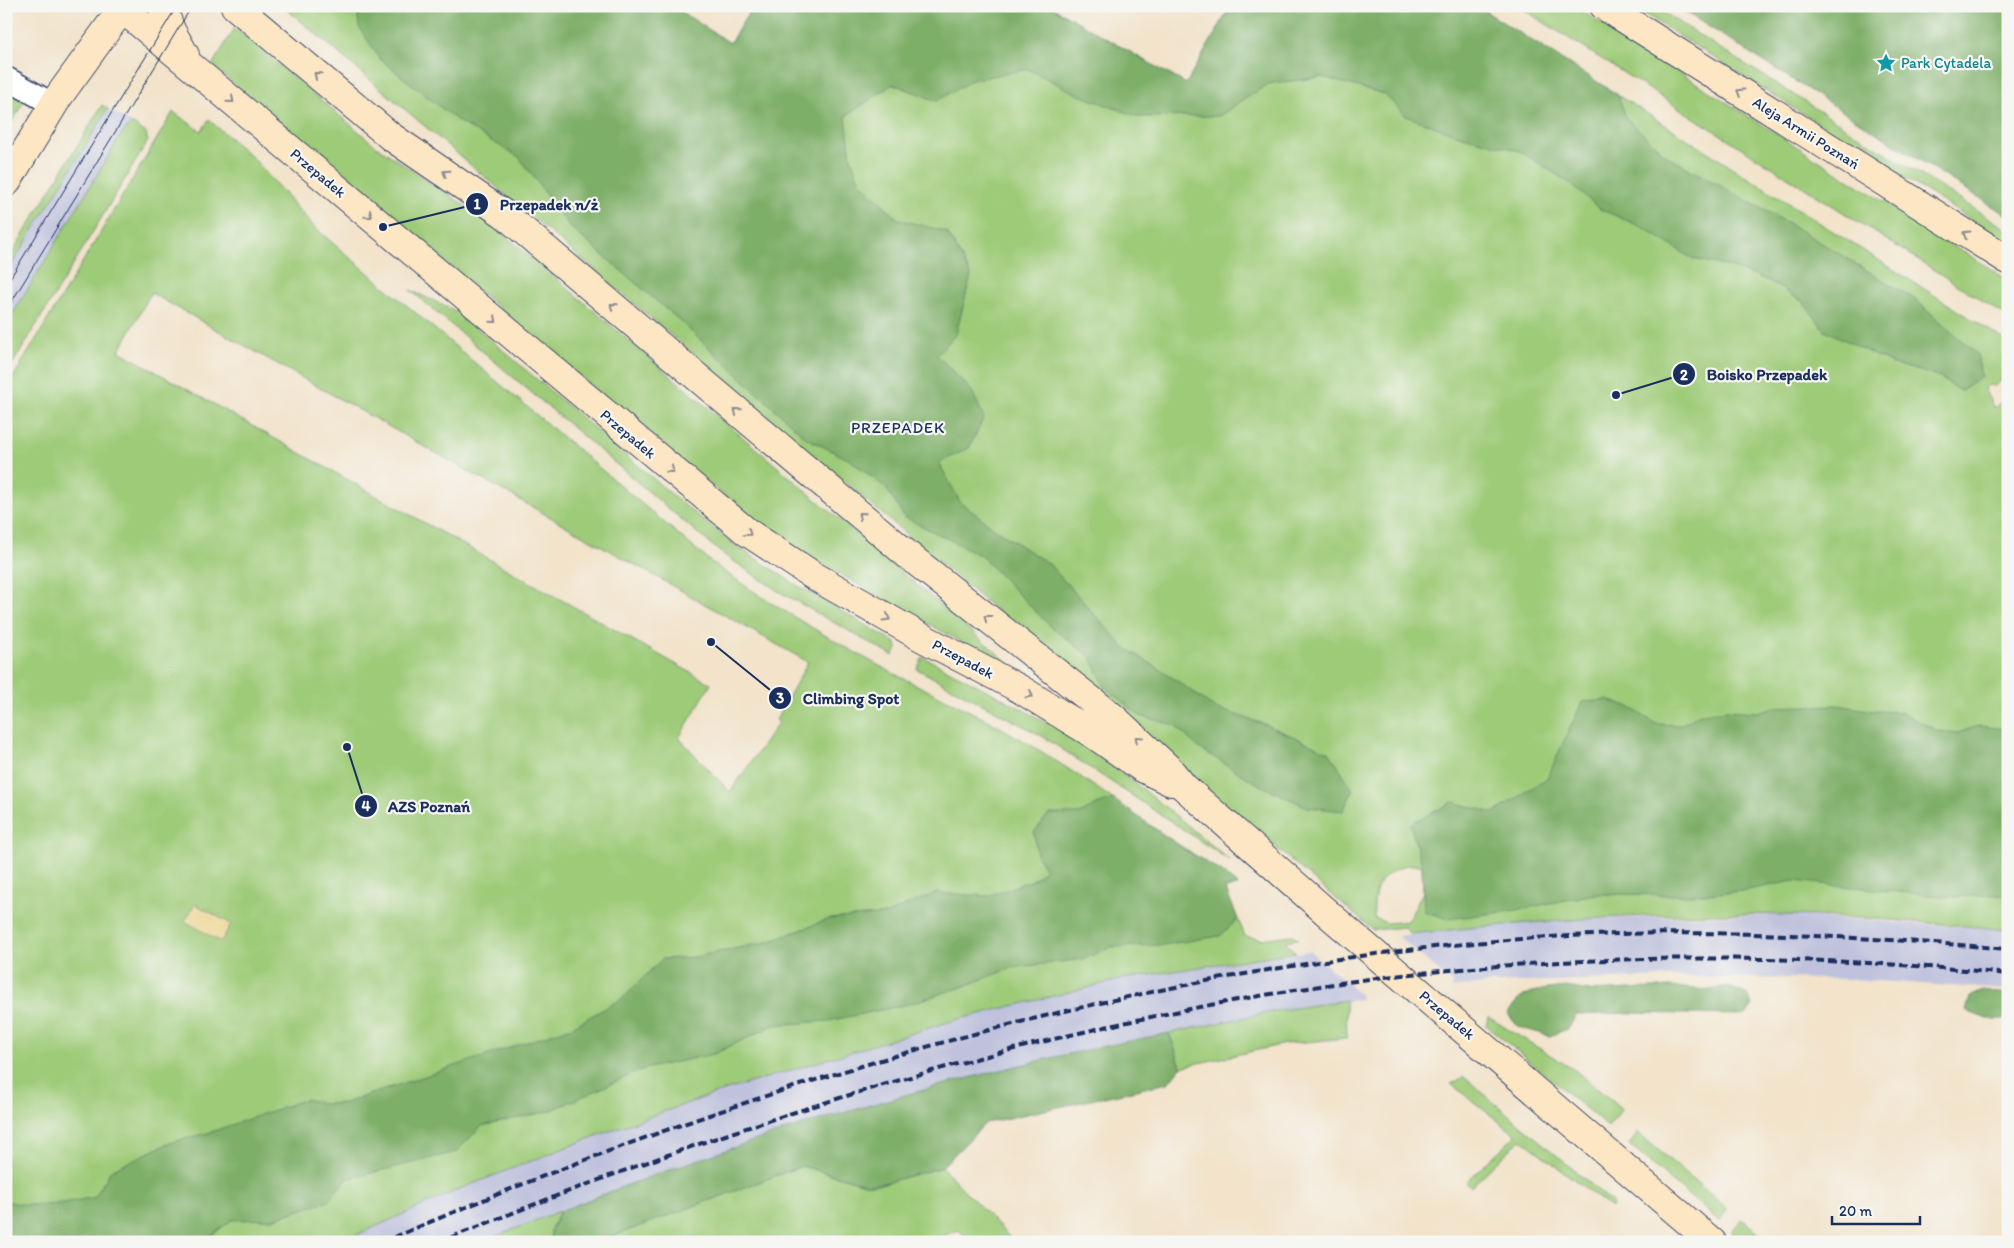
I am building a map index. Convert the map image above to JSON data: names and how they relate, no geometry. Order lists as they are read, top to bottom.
{
  "streets": {
    "street": ["Aleja Armii Poznań", "Przepadek"]
  },
  "one_way": ["Aleja Armii Poznań"],
  "districts": ["PRZEPADEK"],
  "places": {
    "place": ["Park Cytadela"],
    "other": [
      "Przepadek n/ż",
      "Boisko Przepadek",
      "Climbing Spot",
      "AZS Poznań"
    ]
  },
  "scale_bar": "20 m"
}
